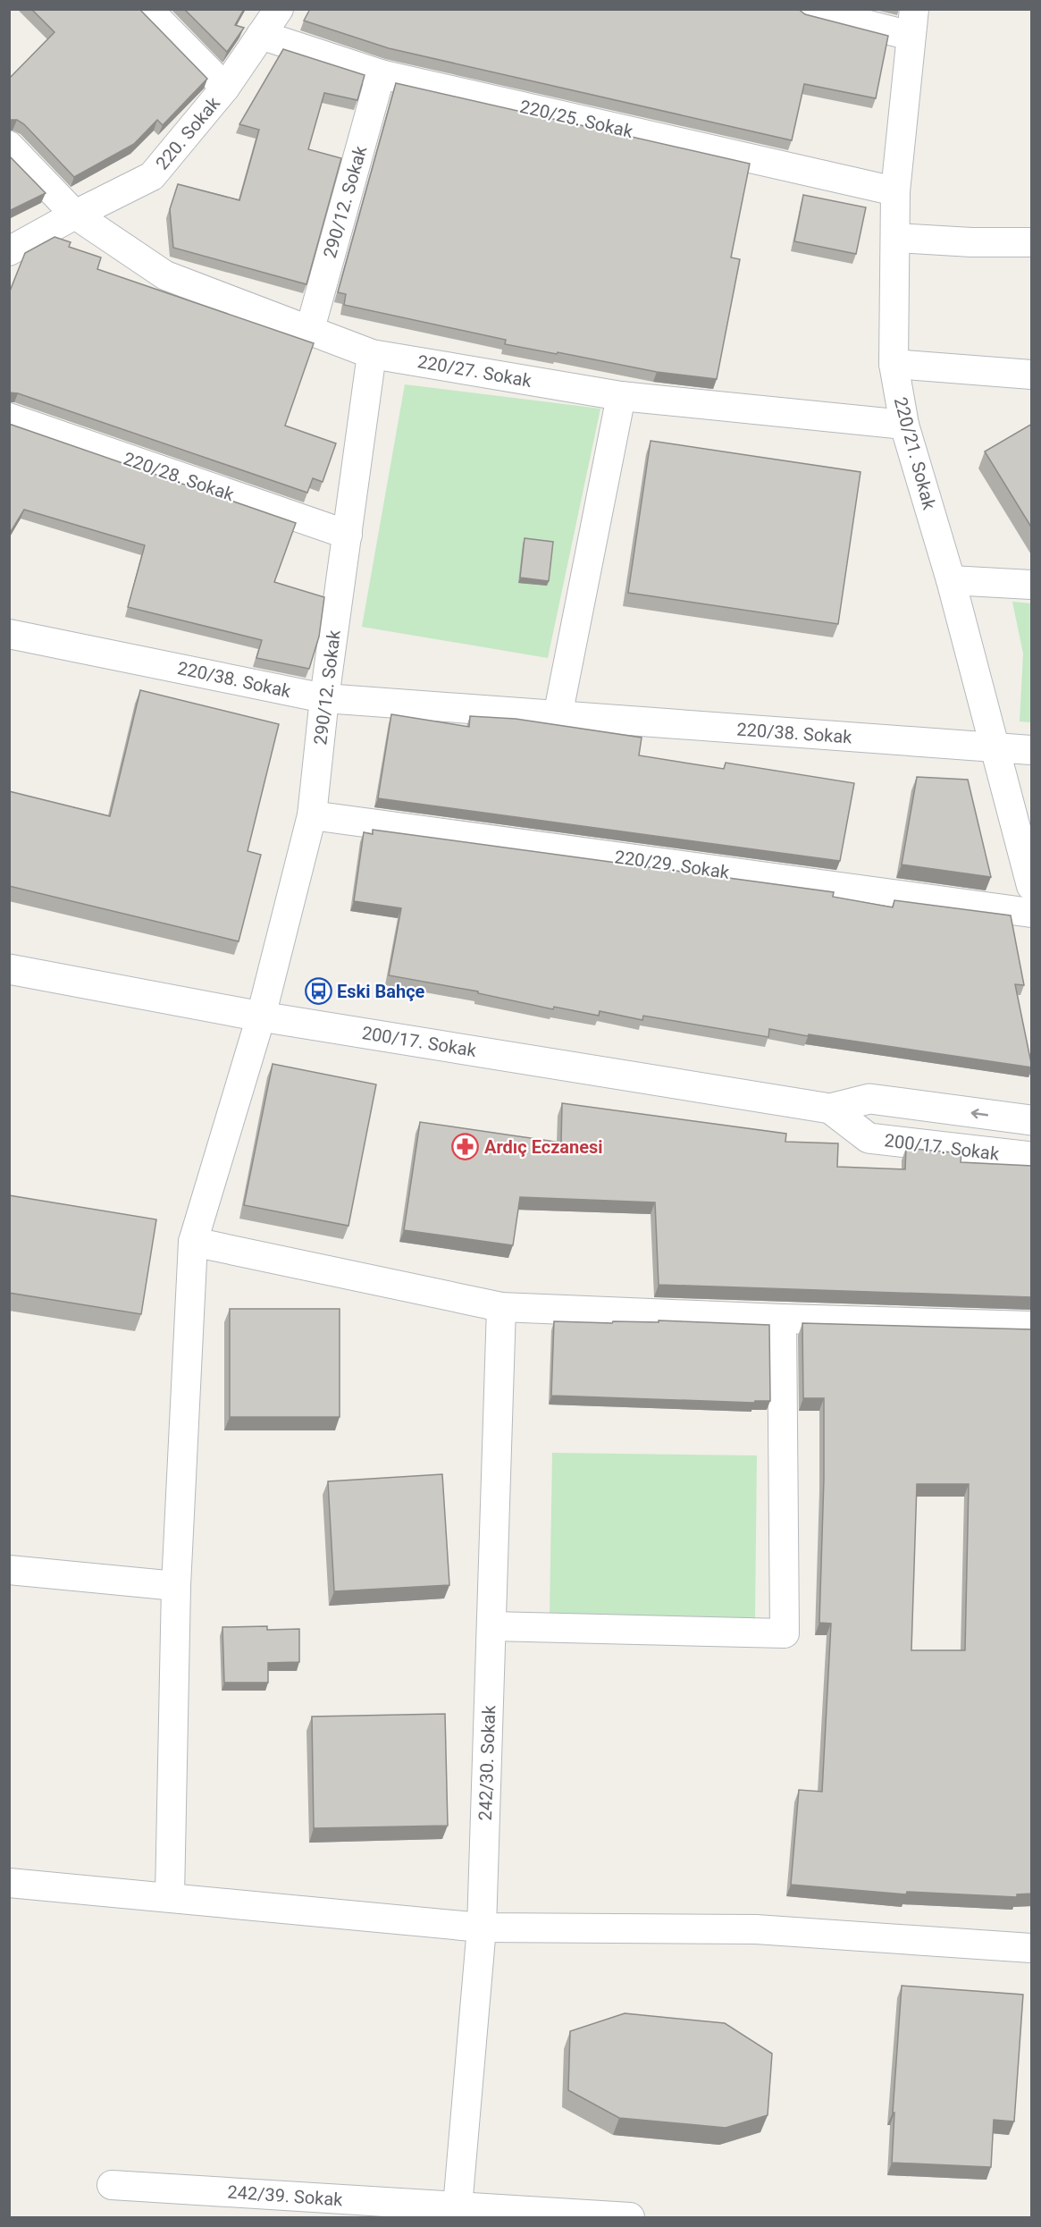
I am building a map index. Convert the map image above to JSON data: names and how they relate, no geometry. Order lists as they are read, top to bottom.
{
  "streets": {
    "street": [
      "220/25. Sokak",
      "220. Sokak",
      "290/12. Sokak",
      "220/27. Sokak",
      "220/21. Sokak",
      "220/28. Sokak",
      "220/38. Sokak",
      "220/29. Sokak",
      "200/17. Sokak",
      "242/30. Sokak",
      "242/39. Sokak"
    ]
  },
  "crossings": [
    ["220/25. Sokak", "220. Sokak"],
    ["220/25. Sokak", "290/12. Sokak"],
    ["220/25. Sokak", "220/21. Sokak"],
    ["220. Sokak", "220/27. Sokak"],
    ["290/12. Sokak", "220/27. Sokak"],
    ["290/12. Sokak", "220/28. Sokak"],
    ["290/12. Sokak", "220/38. Sokak"],
    ["290/12. Sokak", "220/29. Sokak"],
    ["290/12. Sokak", "200/17. Sokak"],
    ["220/27. Sokak", "220/21. Sokak"],
    ["220/21. Sokak", "220/38. Sokak"],
    ["242/30. Sokak", "242/39. Sokak"]
  ],
  "places": {
    "bus stop": ["Eski Bahçe"],
    "pharmacy": ["Ardıç Eczanesi"]
  }
}
